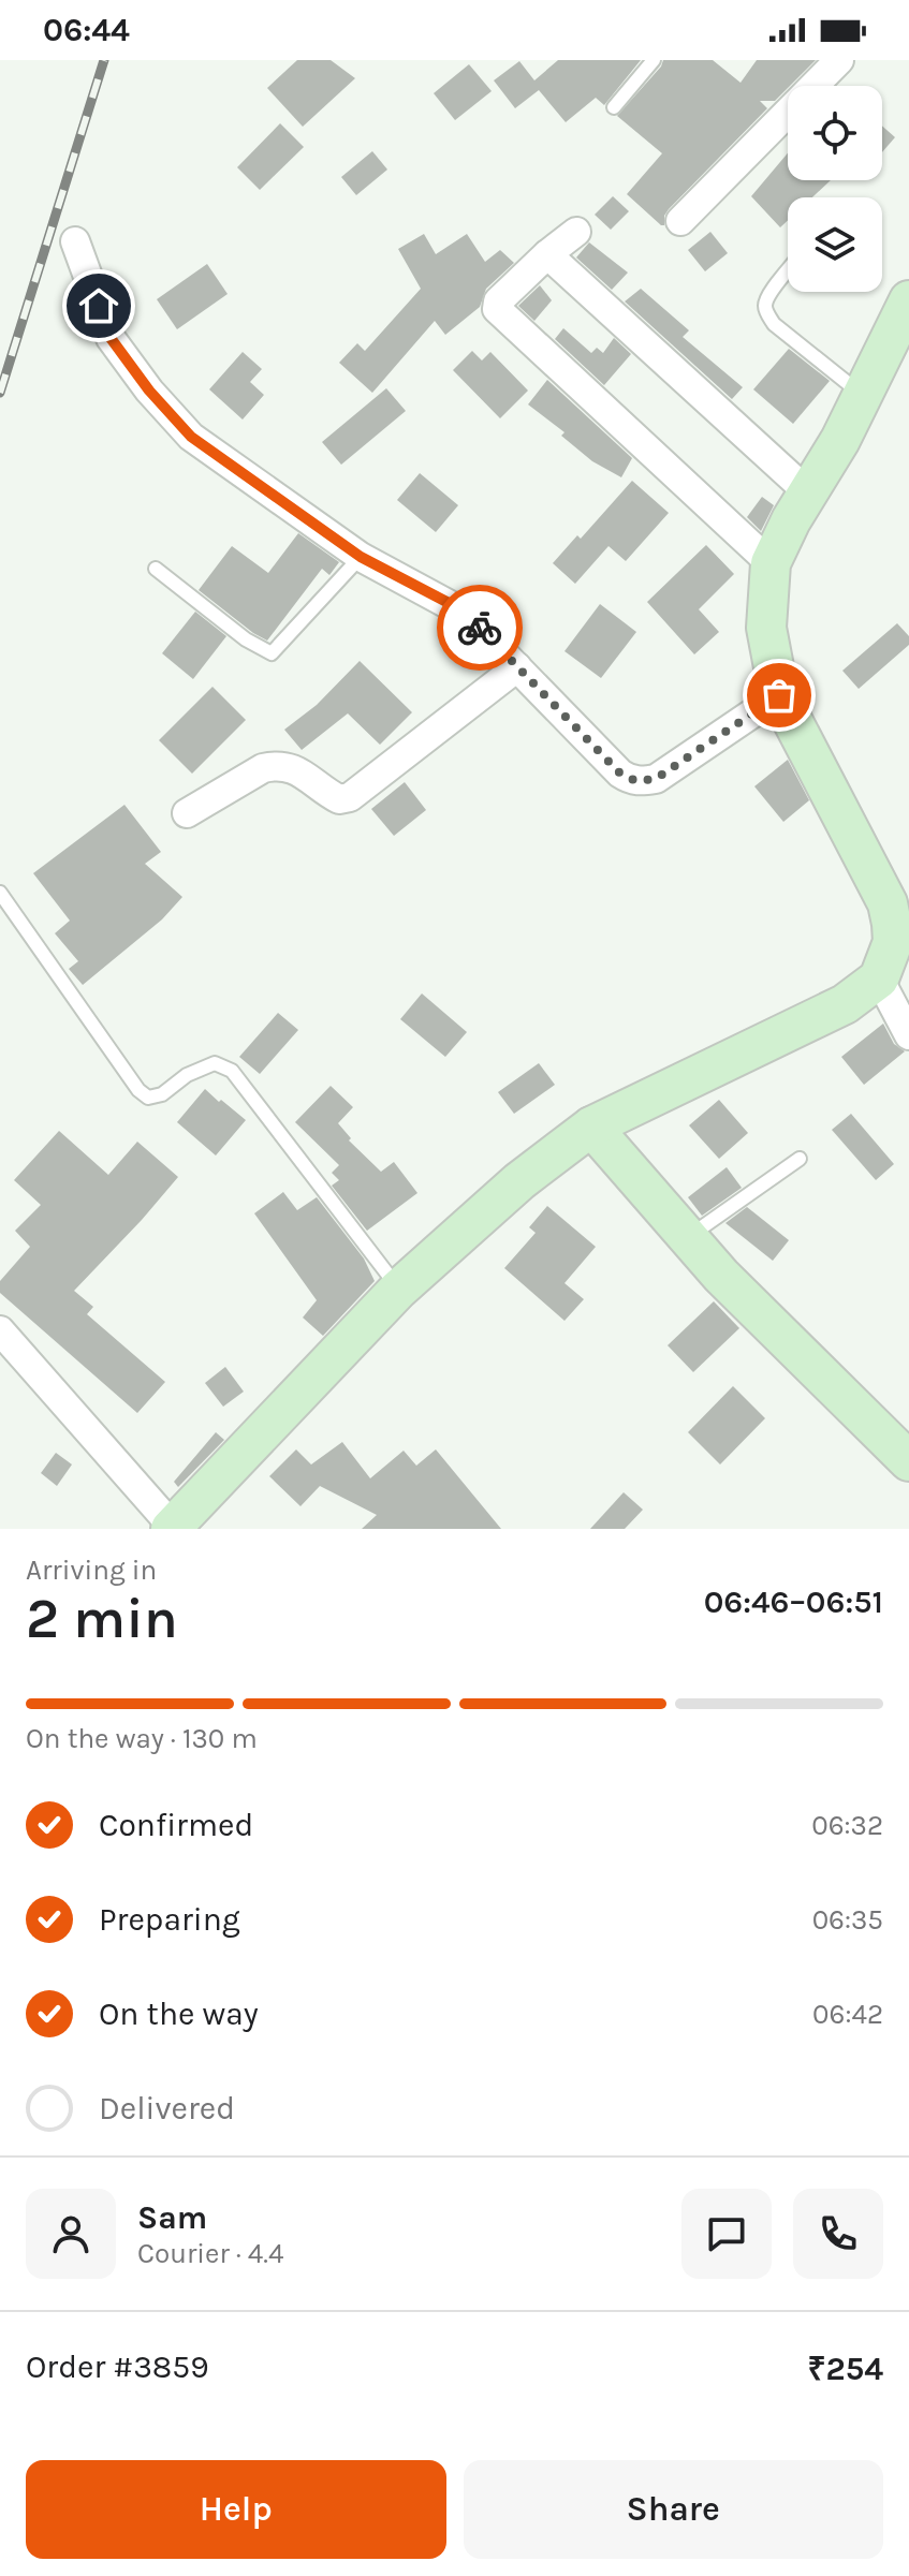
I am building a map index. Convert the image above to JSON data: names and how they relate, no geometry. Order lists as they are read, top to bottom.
{
  "page": {
    "status": "06:44",
    "heading": ["2 min", "Arriving in", "06:46–06:51"],
    "panel": [
      "Sam",
      "Courier · 4.4",
      "Order #3859",
      "₹254"
    ],
    "bar": "On the way · 130 m",
    "list": [
      ["Confirmed", "06:32"],
      ["Preparing", "06:35"],
      ["On the way", "06:42"],
      "Delivered"
    ],
    "buttons": ["Help", "Share"]
  }
}
